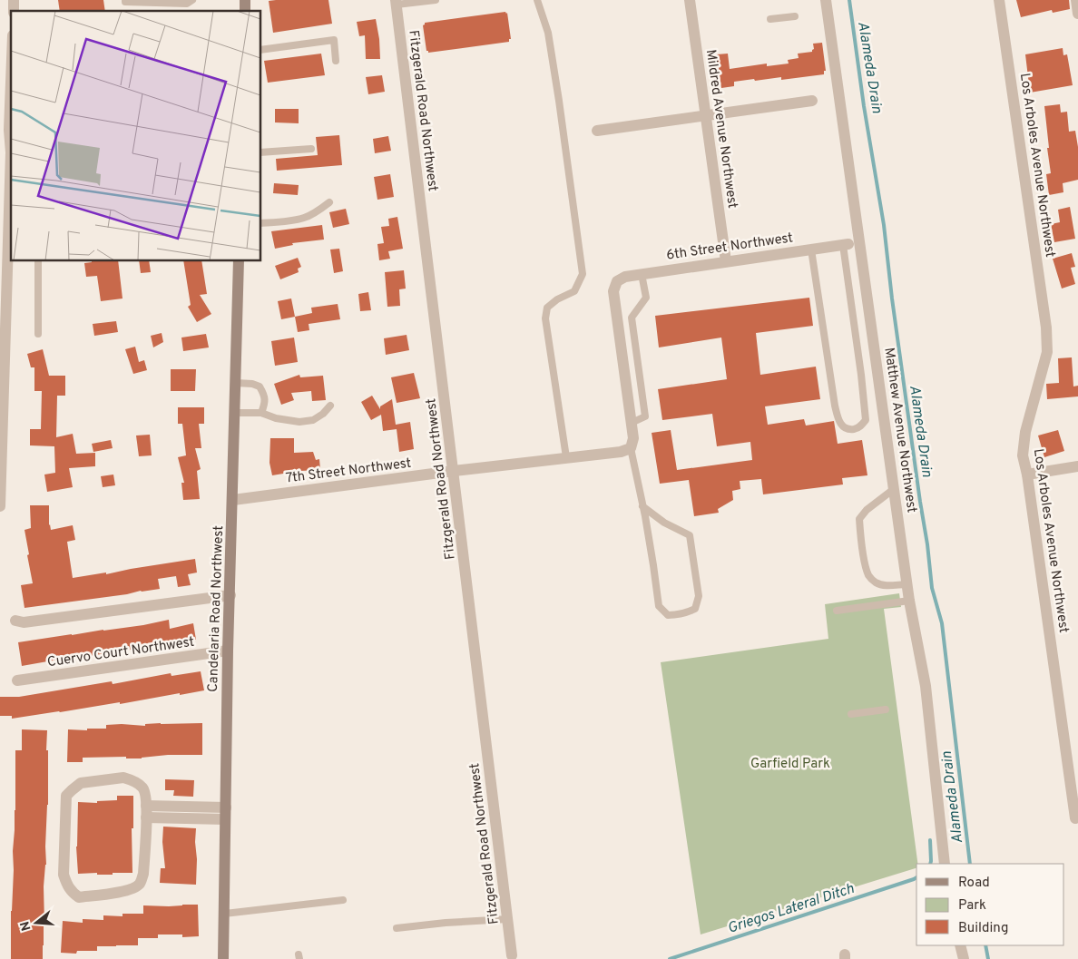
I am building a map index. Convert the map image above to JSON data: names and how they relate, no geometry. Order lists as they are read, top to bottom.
{
  "streets": {
    "main road": ["Candelaria Road Northwest"],
    "street": [
      "Fitzgerald Road Northwest",
      "Mildred Avenue Northwest",
      "Los Arboles Avenue Northwest",
      "6th Street Northwest",
      "Matthew Avenue Northwest",
      "7th Street Northwest",
      "Cuervo Court Northwest"
    ]
  },
  "crossings": [
    ["Fitzgerald Road Northwest", "7th Street Northwest"],
    ["Mildred Avenue Northwest", "6th Street Northwest"],
    ["7th Street Northwest", "Candelaria Road Northwest"],
    ["Candelaria Road Northwest", "Cuervo Court Northwest"]
  ],
  "water": ["Alameda Drain", "Griegos Lateral Ditch"],
  "parks": ["Garfield Park"],
  "legend": ["Road", "Park", "Building"],
  "north": "left"
}
